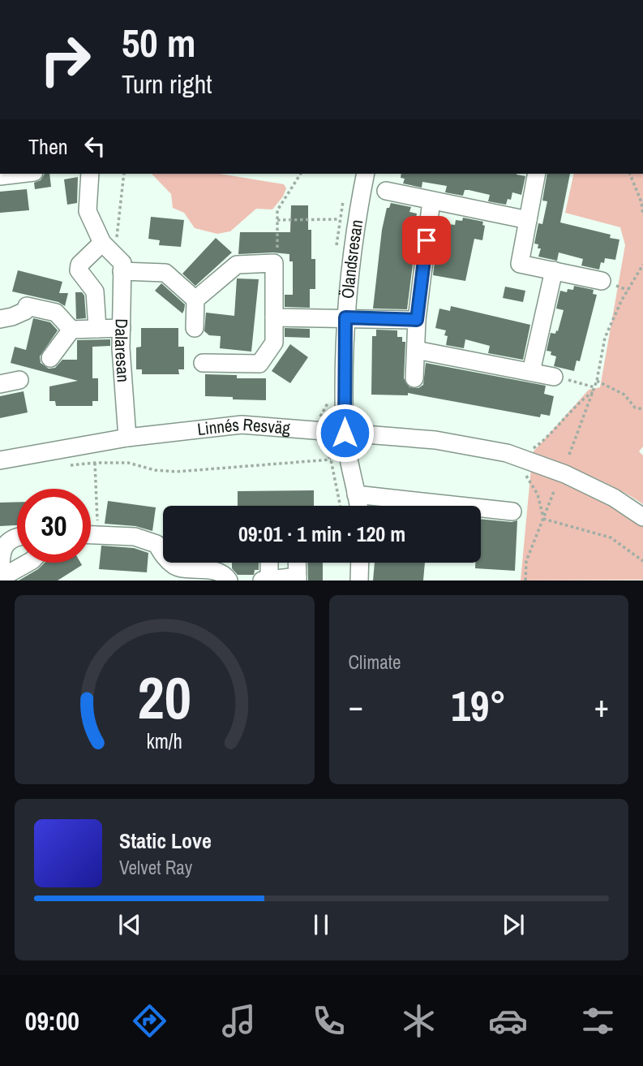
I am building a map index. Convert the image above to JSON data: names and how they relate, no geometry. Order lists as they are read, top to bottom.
{
  "streets": {
    "street": ["Ölandsresan", "Dalaresan", "Linnés Resväg"]
  },
  "crossings": [
    ["Ölandsresan", "Linnés Resväg"],
    ["Dalaresan", "Linnés Resväg"]
  ],
  "page": {
    "turn": ["50 m", "Turn right"],
    "then": "Then",
    "limit": "30",
    "trip": "09:01 · 1 min · 120 m",
    "tile": "Climate",
    "heat": ["−", "19°", "+"],
    "song": ["Static Love", "Velvet Ray"],
    "tabs": "09:00",
    "gauge": ["20", "km/h"]
  }
}
